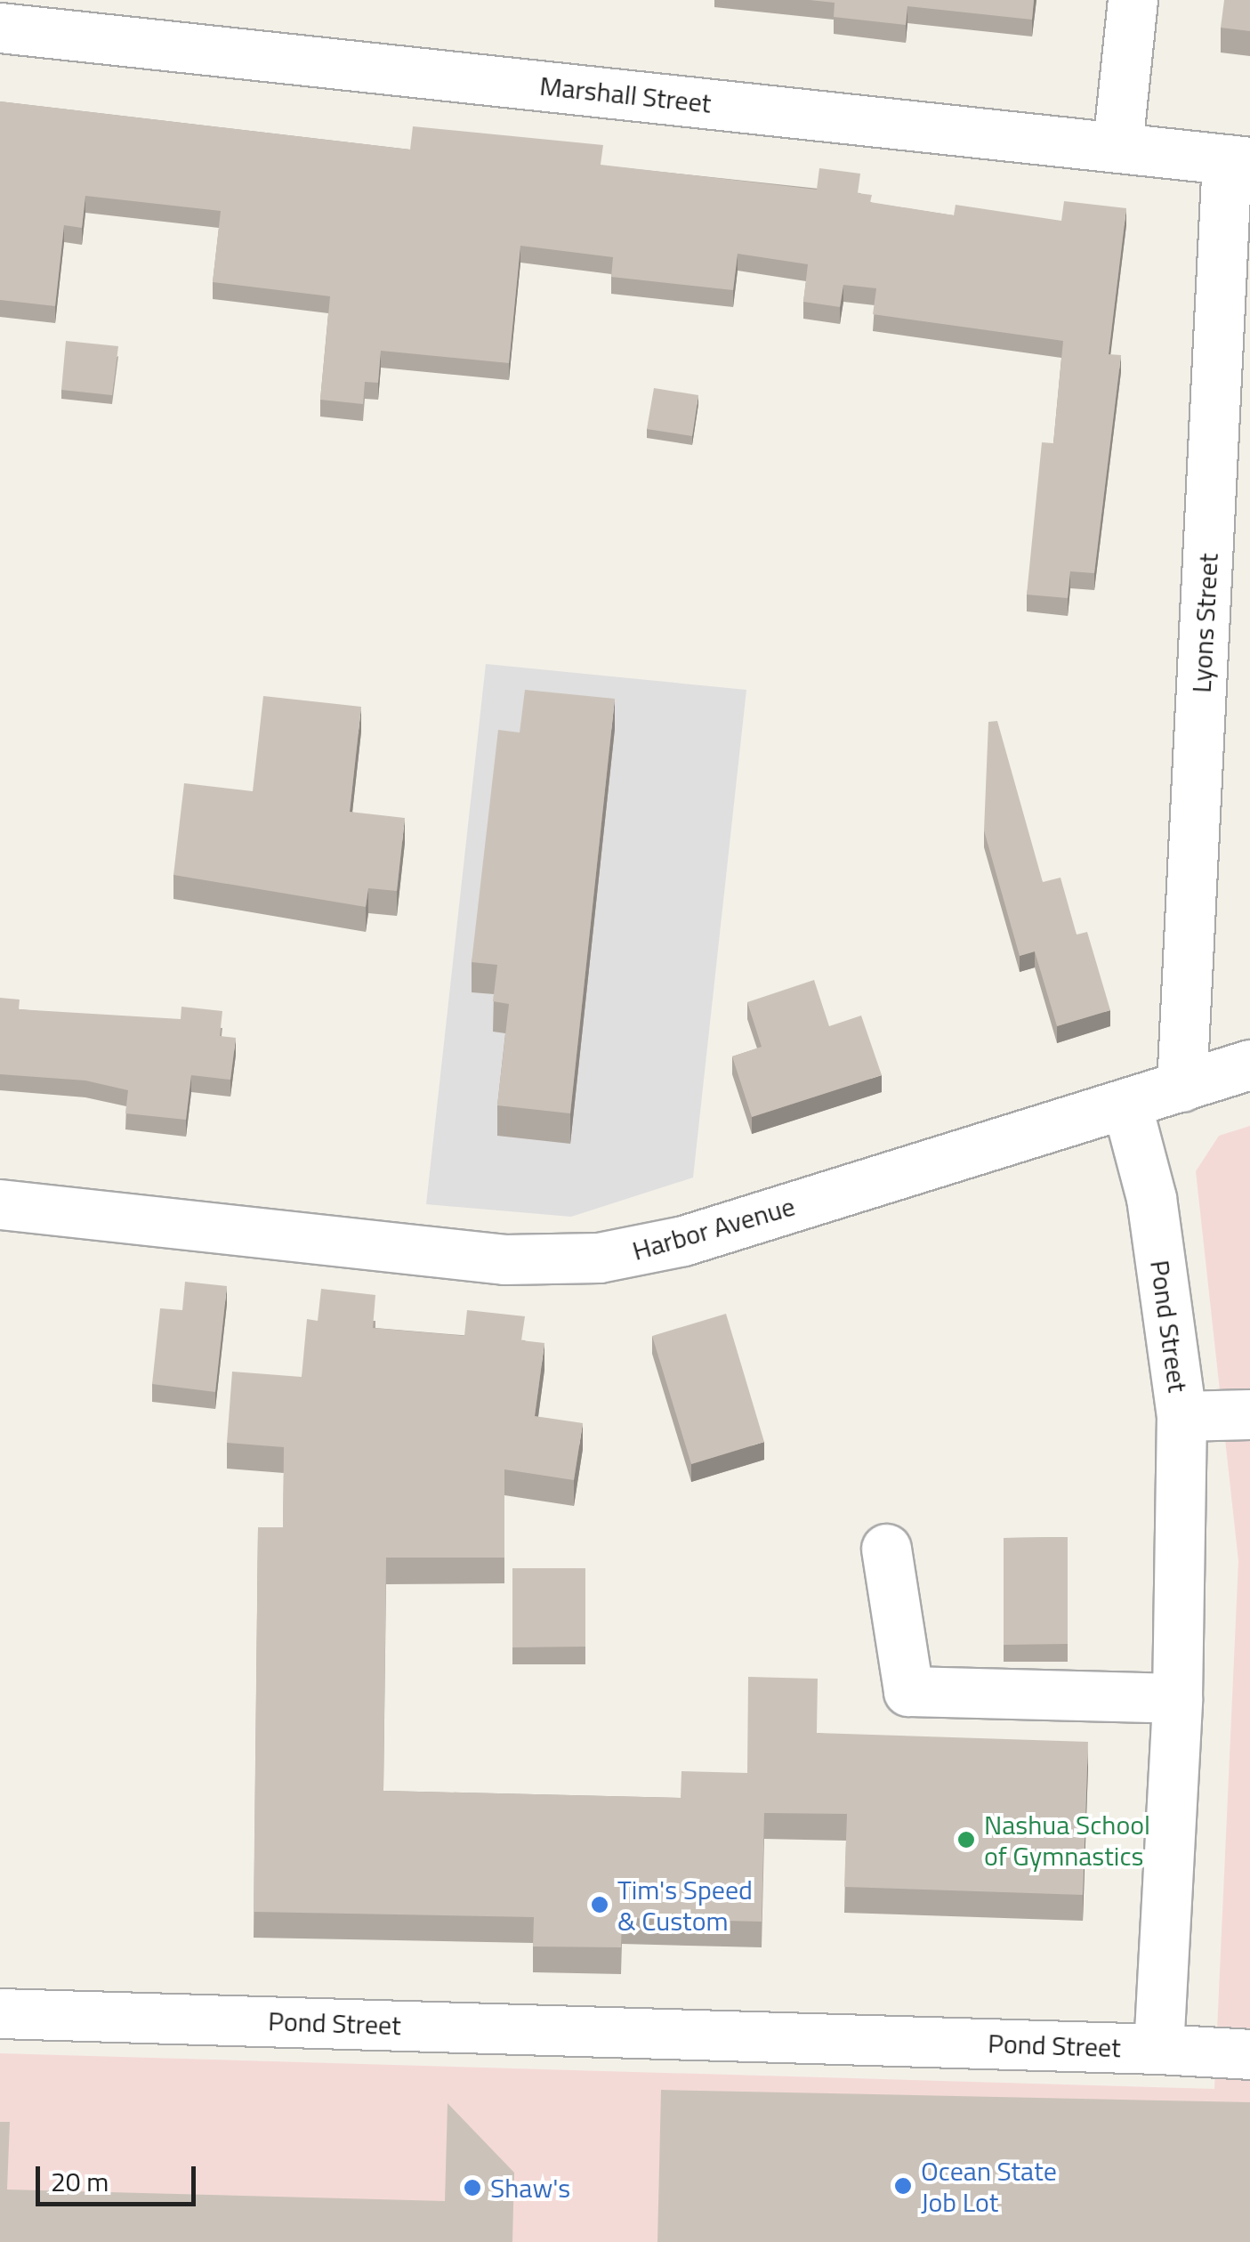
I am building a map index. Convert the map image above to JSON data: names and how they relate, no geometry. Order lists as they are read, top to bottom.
{
  "streets": {
    "street": [
      "Marshall Street",
      "Lyons Street",
      "Harbor Avenue",
      "Pond Street"
    ]
  },
  "crossings": [
    ["Marshall Street", "Lyons Street"],
    ["Lyons Street", "Harbor Avenue"],
    ["Harbor Avenue", "Pond Street"]
  ],
  "places": [
    "Nashua School of Gymnastics",
    "Tim's Speed & Custom",
    "Ocean State Job Lot",
    "Shaw's"
  ],
  "scale_bar": "20 m"
}
